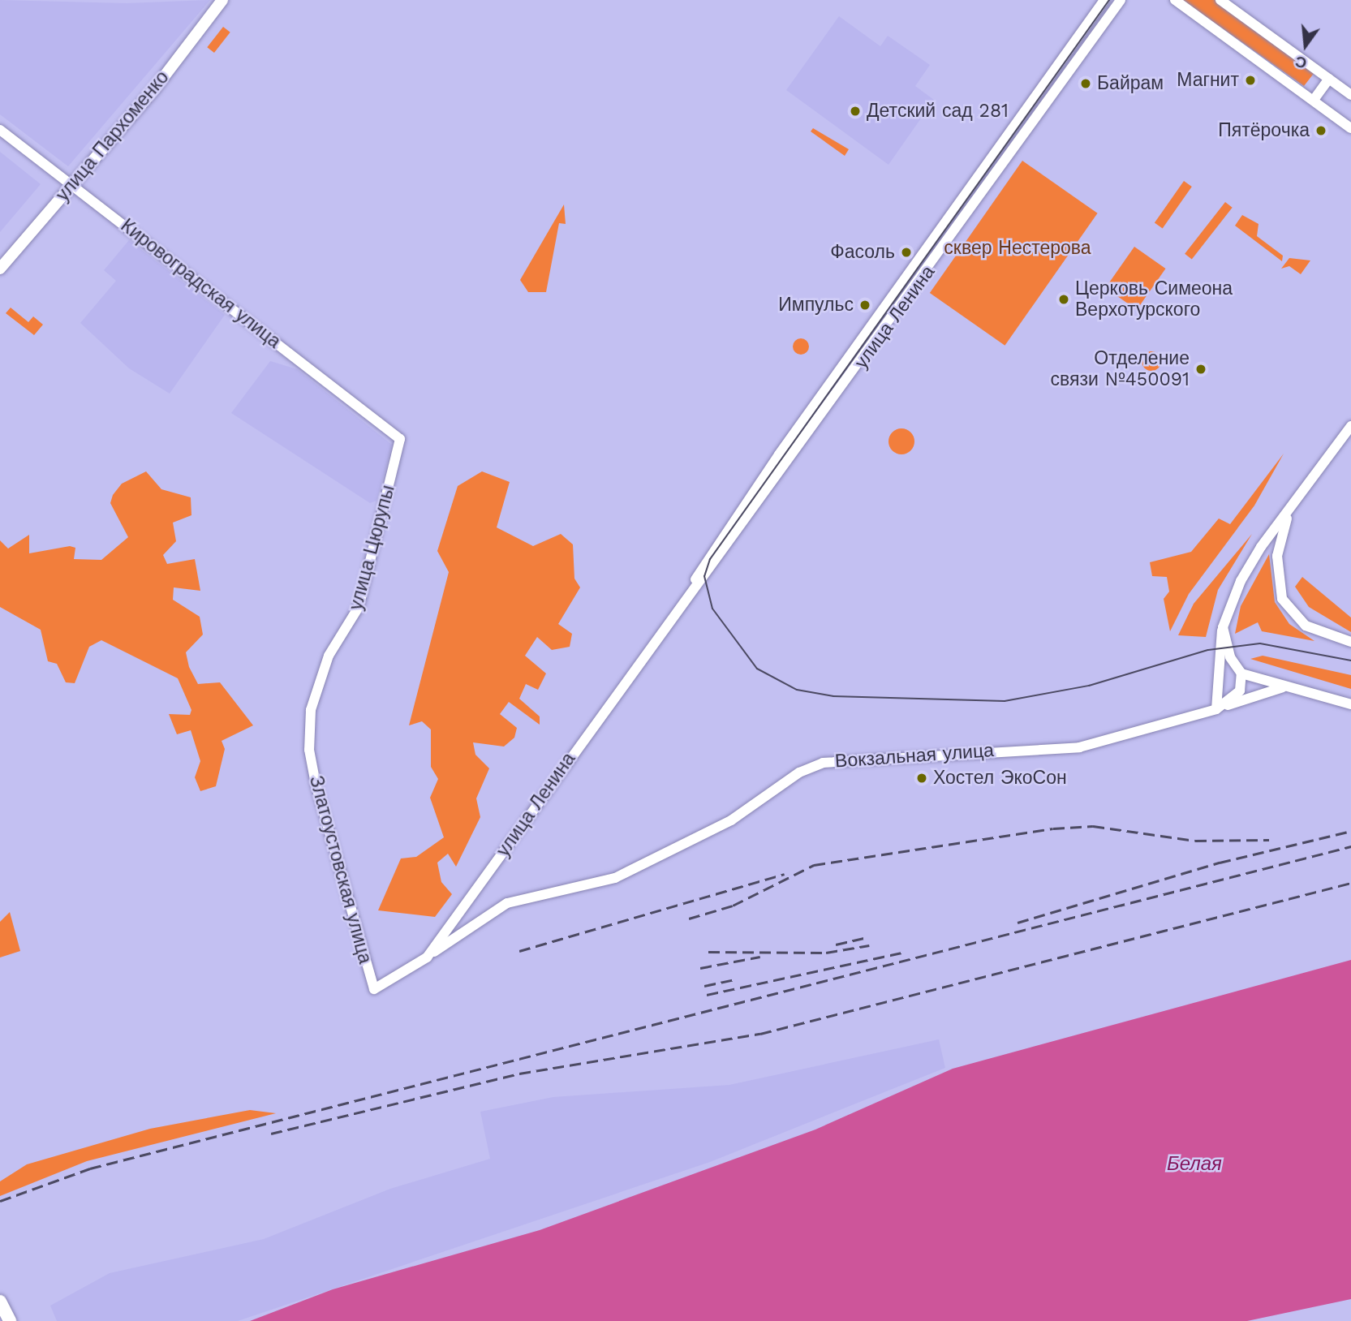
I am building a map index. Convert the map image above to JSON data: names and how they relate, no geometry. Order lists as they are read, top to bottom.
{
  "streets": {
    "main road": ["улица Пархоменко"],
    "street": [
      "Кировоградская улица",
      "улица Ленина",
      "улица Цюрупы",
      "Вокзальная улица",
      "Златоустовская улица"
    ]
  },
  "crossings": [
    ["улица Пархоменко", "Кировоградская улица"],
    ["Кировоградская улица", "улица Цюрупы"],
    ["улица Ленина", "Вокзальная улица"],
    ["улица Ленина", "Златоустовская улица"],
    ["улица Цюрупы", "Златоустовская улица"]
  ],
  "water": ["Белая"],
  "parks": ["сквер Нестерова"],
  "places": [
    "Магнит",
    "Байрам",
    "Детский сад 281",
    "Пятёрочка",
    "Фасоль",
    "Церковь Симеона Верхотурского",
    "Импульс",
    "Отделение связи №450091",
    "Хостел ЭкоСон"
  ],
  "north": "bottom"
}
